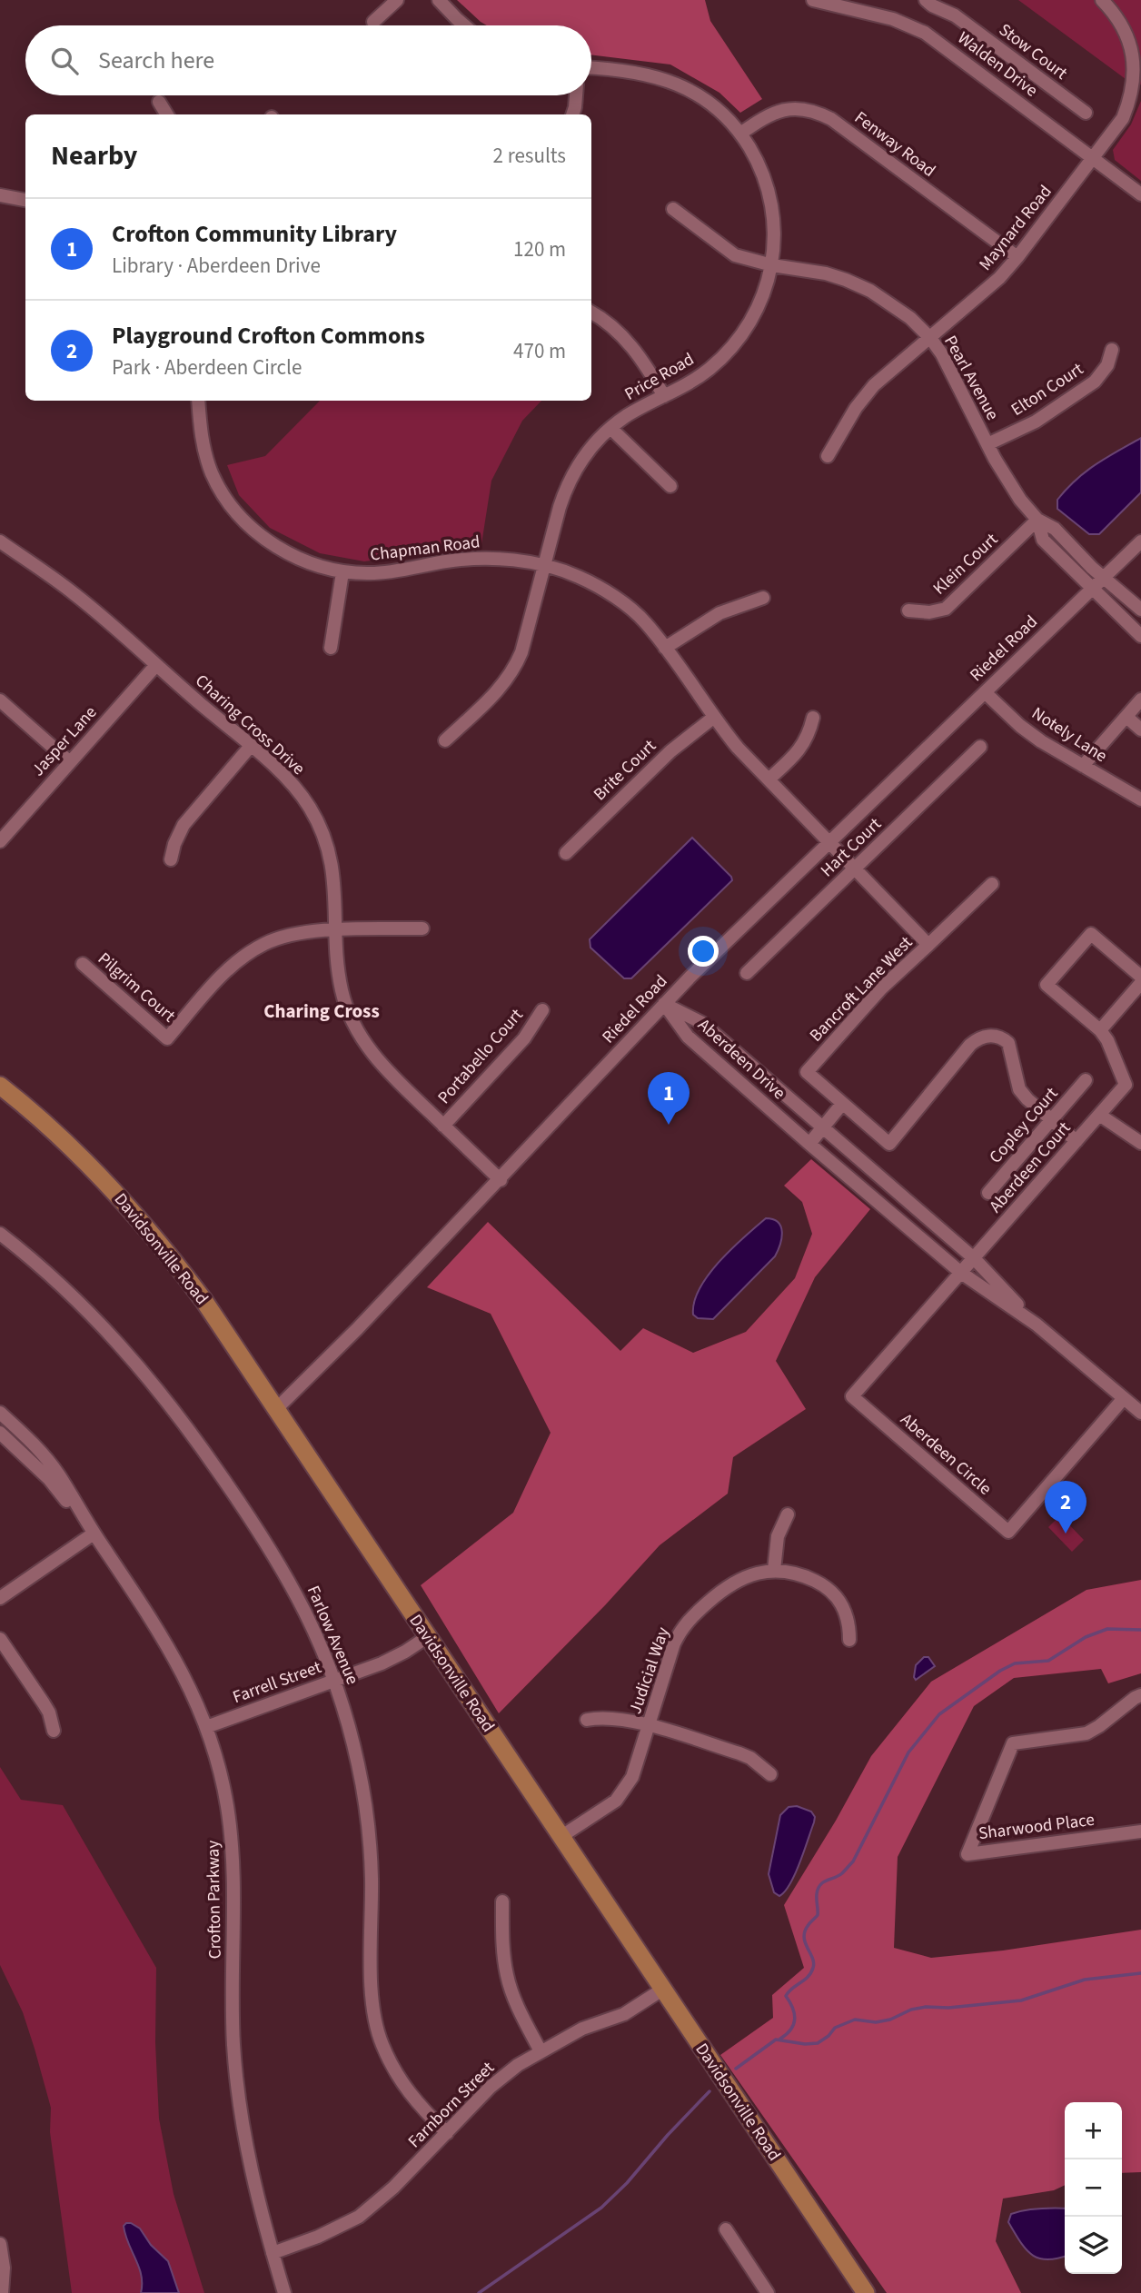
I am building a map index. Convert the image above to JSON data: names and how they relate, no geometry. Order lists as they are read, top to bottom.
{
  "streets": {
    "main road": ["Davidsonville Road"],
    "street": [
      "Stow Court",
      "Walden Drive",
      "Fenway Road",
      "Maynard Road",
      "Price Road",
      "Pearl Avenue",
      "Elton Court",
      "Chapman Road",
      "Klein Court",
      "Riedel Road",
      "Charing Cross Drive",
      "Notely Lane",
      "Jasper Lane",
      "Brite Court",
      "Hart Court",
      "Pilgrim Court",
      "Bancroft Lane West",
      "Portabello Court",
      "Aberdeen Drive",
      "Copley Court",
      "Aberdeen Court",
      "Aberdeen Circle",
      "Farlow Avenue",
      "Judicial Way",
      "Farrell Street",
      "Sharwood Place",
      "Crofton Parkway",
      "Farnborn Street"
    ]
  },
  "crossings": [
    ["Walden Drive", "Maynard Road"],
    ["Fenway Road", "Maynard Road"],
    ["Fenway Road", "Price Road"],
    ["Maynard Road", "Pearl Avenue"],
    ["Price Road", "Pearl Avenue"],
    ["Price Road", "Chapman Road"],
    ["Pearl Avenue", "Elton Court"],
    ["Pearl Avenue", "Klein Court"],
    ["Pearl Avenue", "Riedel Road"],
    ["Chapman Road", "Riedel Road"],
    ["Chapman Road", "Brite Court"],
    ["Chapman Road", "Bancroft Lane West"],
    ["Riedel Road", "Charing Cross Drive"],
    ["Riedel Road", "Notely Lane"],
    ["Riedel Road", "Bancroft Lane West"],
    ["Riedel Road", "Aberdeen Drive"],
    ["Riedel Road", "Davidsonville Road"],
    ["Charing Cross Drive", "Jasper Lane"],
    ["Charing Cross Drive", "Pilgrim Court"],
    ["Charing Cross Drive", "Portabello Court"],
    ["Hart Court", "Bancroft Lane West"],
    ["Aberdeen Drive", "Aberdeen Court"],
    ["Aberdeen Drive", "Aberdeen Circle"],
    ["Aberdeen Court", "Aberdeen Circle"],
    ["Davidsonville Road", "Judicial Way"],
    ["Davidsonville Road", "Farrell Street"],
    ["Davidsonville Road", "Farnborn Street"],
    ["Farlow Avenue", "Farrell Street"],
    ["Farlow Avenue", "Farnborn Street"],
    ["Farrell Street", "Crofton Parkway"],
    ["Crofton Parkway", "Farnborn Street"]
  ],
  "districts": ["Charing Cross"],
  "page": {
    "search": "Search here",
    "heading": ["Nearby", "2 results"],
    "list": [
      {
        "mark": "1",
        "name": "Crofton Community Library",
        "note": "Library · Aberdeen Drive",
        "value": "120 m"
      },
      {
        "mark": "2",
        "name": "Playground Crofton Commons",
        "note": "Park · Aberdeen Circle",
        "value": "470 m"
      }
    ],
    "pins": ["1", "2"],
    "map_buttons": ["+", "−"]
  }
}
